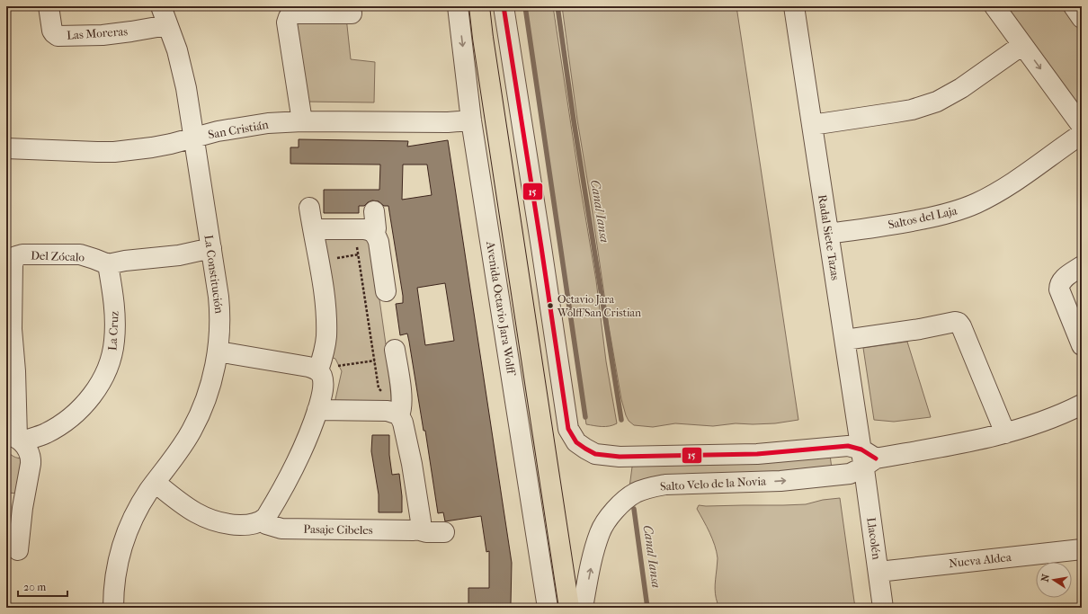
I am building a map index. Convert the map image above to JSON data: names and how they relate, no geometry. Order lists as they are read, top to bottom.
{
  "streets": {
    "main road": ["Avenida Octavio Jara Wolff"],
    "street": [
      "Las Moreras",
      "San Cristián",
      "Saltos del Laja",
      "Radal Siete Tazas",
      "Del Zócalo",
      "La Constitución",
      "La Cruz",
      "Salto Velo de la Novia",
      "Pasaje Cibeles",
      "Llacolén",
      "Nueva Aldea"
    ]
  },
  "crossings": [
    ["Las Moreras", "La Constitución"],
    ["San Cristián", "La Constitución"],
    ["San Cristián", "Avenida Octavio Jara Wolff"],
    ["Saltos del Laja", "Radal Siete Tazas"],
    ["Radal Siete Tazas", "Salto Velo de la Novia"],
    ["Radal Siete Tazas", "Llacolén"],
    ["Del Zócalo", "La Cruz"],
    ["Salto Velo de la Novia", "Llacolén"],
    ["Llacolén", "Nueva Aldea"]
  ],
  "water": ["Canal Iansa"],
  "places": ["Octavio Jara Wolff/San Cristian"],
  "lines": ["transit line 15"],
  "scale_bar": "20 m",
  "north": "left"
}
